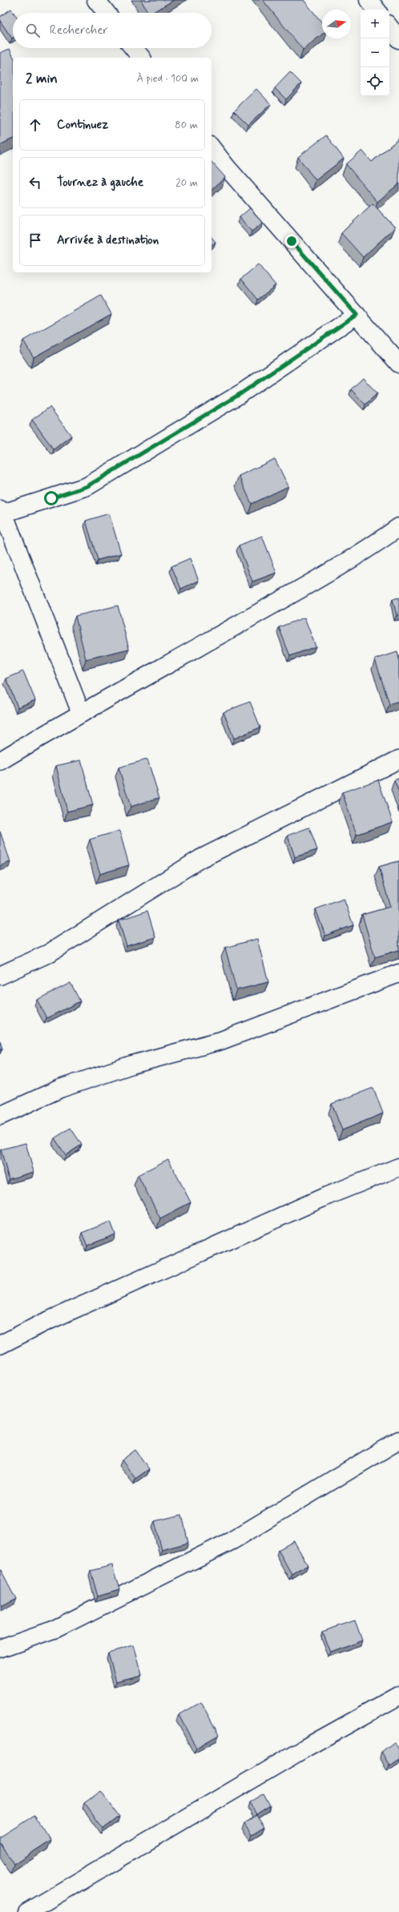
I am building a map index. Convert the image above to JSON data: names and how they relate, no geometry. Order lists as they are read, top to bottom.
{
  "north": "right",
  "page": {
    "map_buttons": ["+", "−"],
    "search": "Rechercher",
    "heading": ["2 min", "À pied · 100 m"],
    "list": [
      ["Continuez", "80 m"],
      ["Tournez à gauche", "20 m"],
      "Arrivée à destination"
    ]
  }
}
